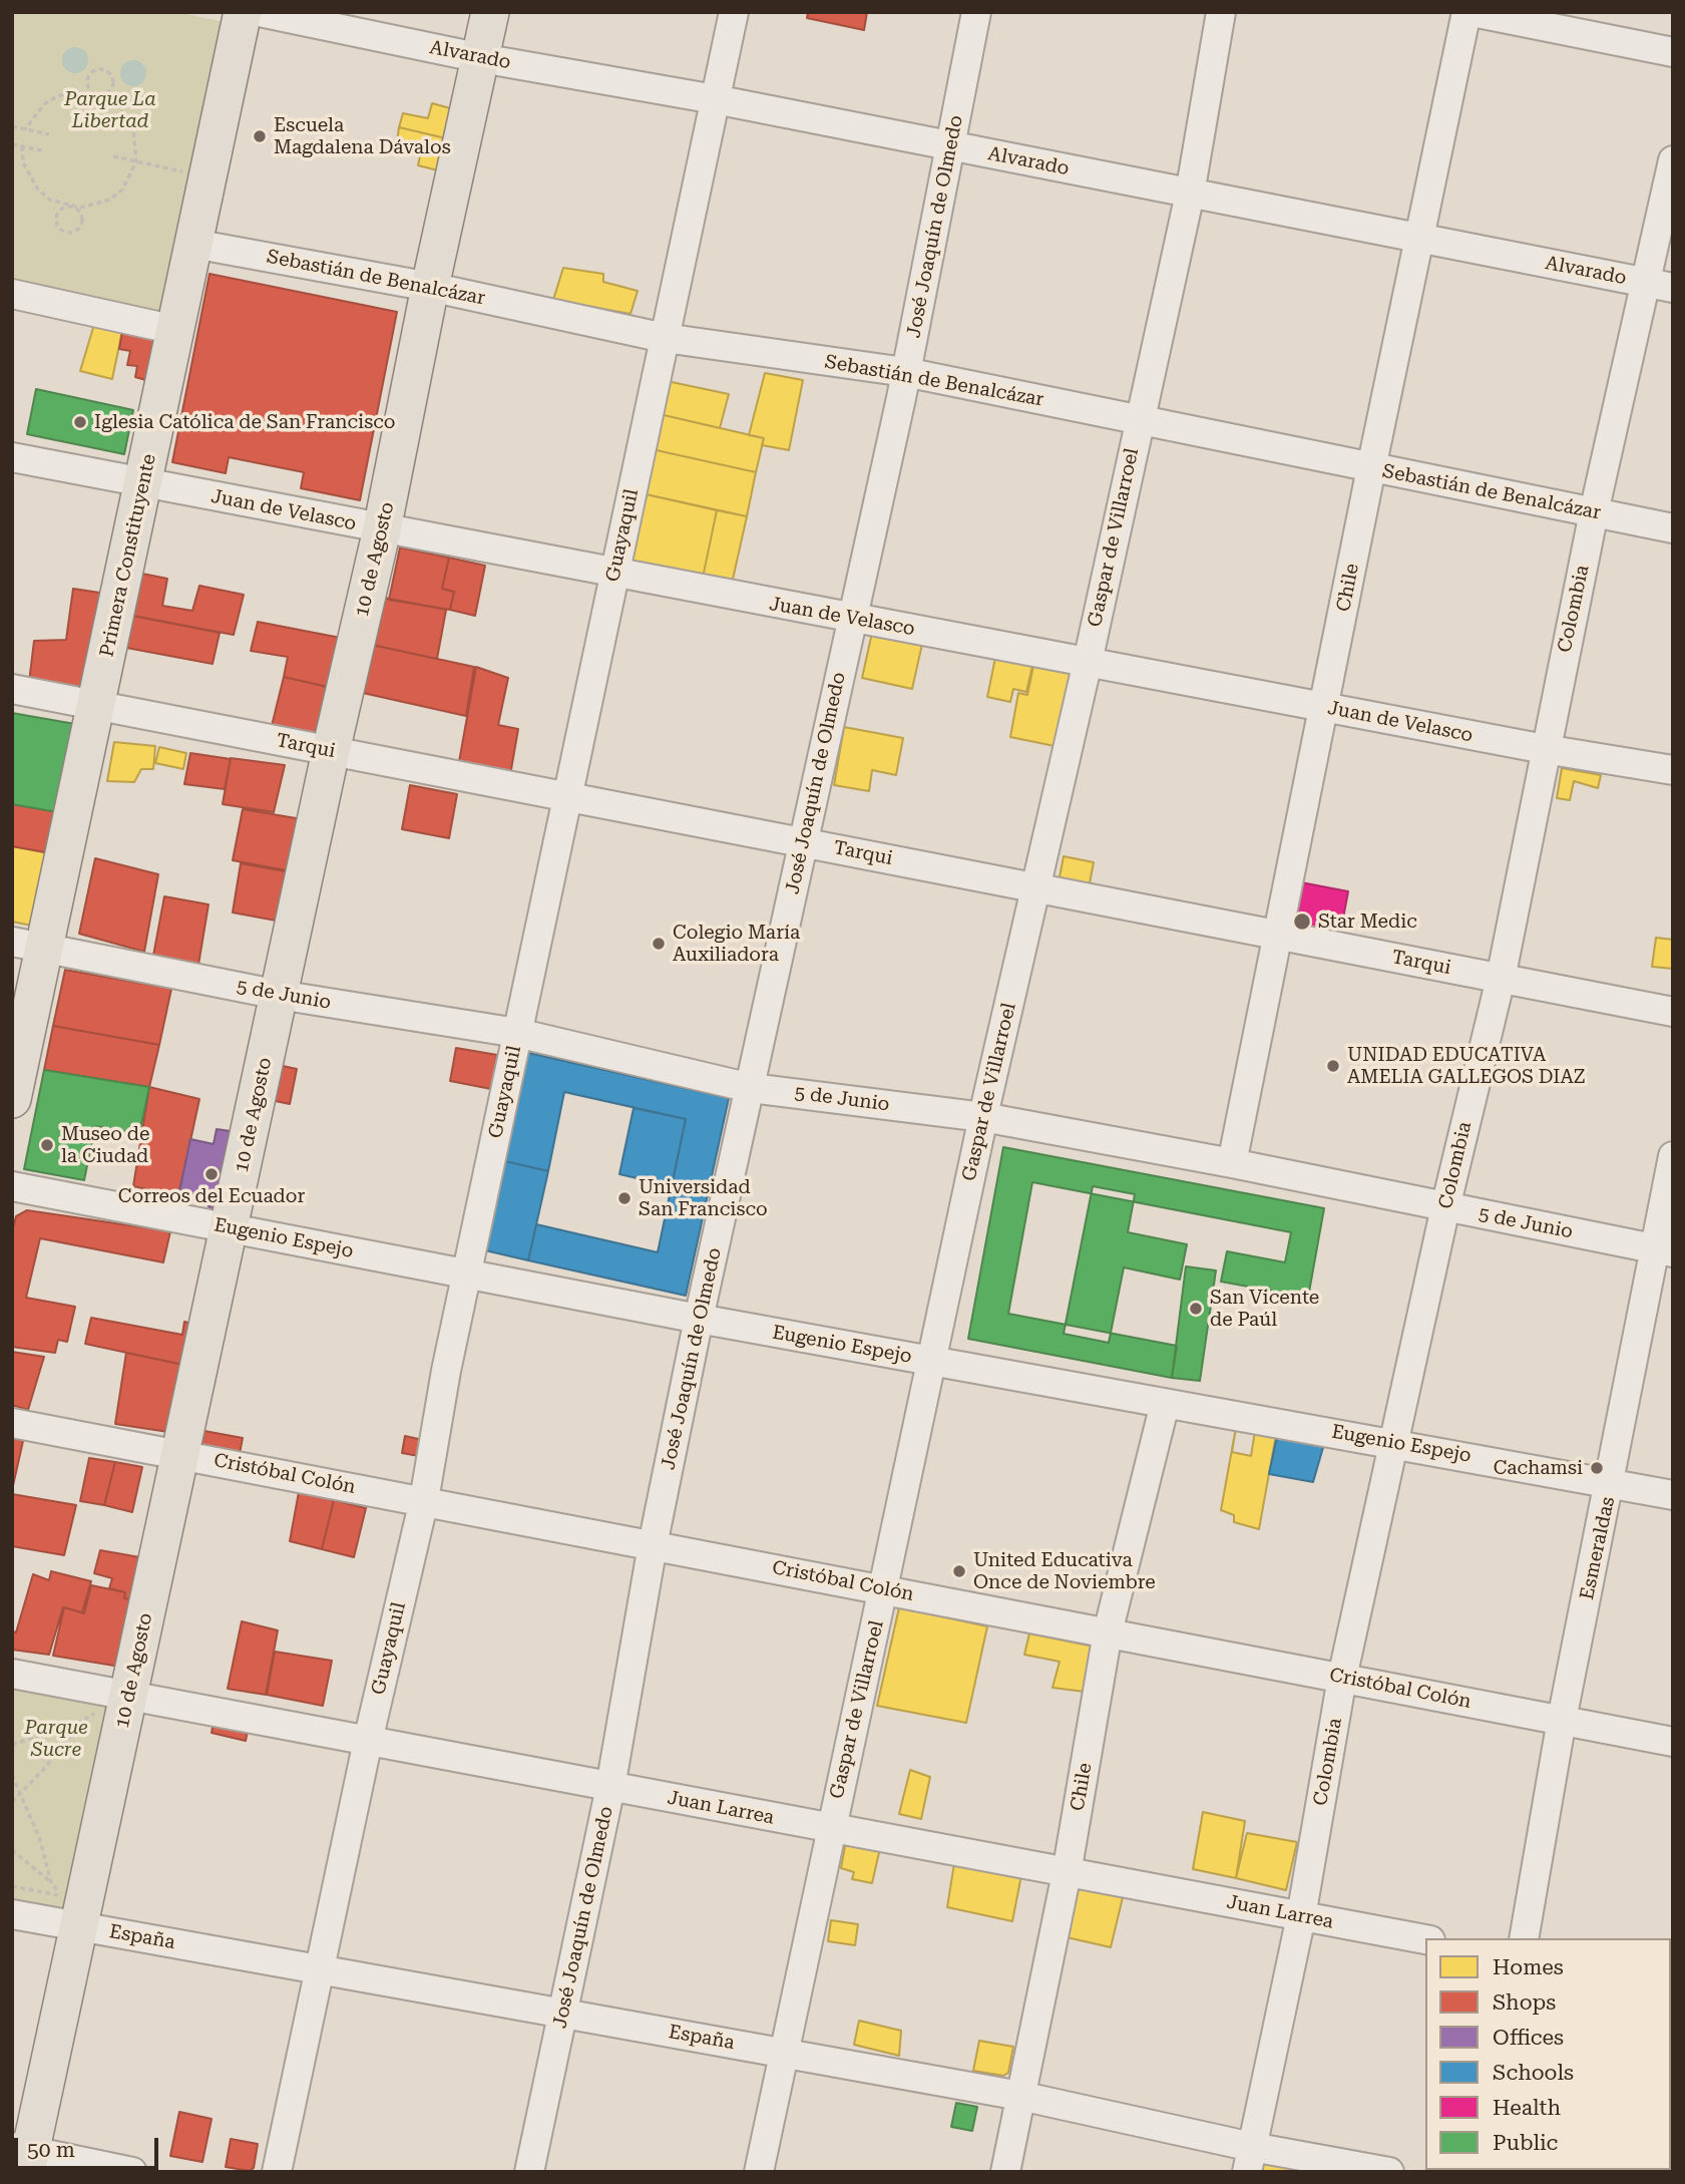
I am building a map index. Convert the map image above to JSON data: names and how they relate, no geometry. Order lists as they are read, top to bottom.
{
  "streets": {
    "main road": ["Primera Constituyente", "10 de Agosto"],
    "street": [
      "Alvarado",
      "José Joaquín de Olmedo",
      "Sebastián de Benalcázar",
      "Juan de Velasco",
      "Guayaquil",
      "Gaspar de Villarroel",
      "Chile",
      "Colombia",
      "Tarqui",
      "5 de Junio",
      "Eugenio Espejo",
      "Cristóbal Colón",
      "Esmeraldas",
      "Juan Larrea",
      "España"
    ]
  },
  "crossings": [
    ["Alvarado", "José Joaquín de Olmedo"],
    ["Alvarado", "Guayaquil"],
    ["Alvarado", "Gaspar de Villarroel"],
    ["Alvarado", "10 de Agosto"],
    ["Alvarado", "Chile"],
    ["Alvarado", "Colombia"],
    ["José Joaquín de Olmedo", "Sebastián de Benalcázar"],
    ["José Joaquín de Olmedo", "Juan de Velasco"],
    ["José Joaquín de Olmedo", "Tarqui"],
    ["José Joaquín de Olmedo", "5 de Junio"],
    ["José Joaquín de Olmedo", "Eugenio Espejo"],
    ["José Joaquín de Olmedo", "Cristóbal Colón"],
    ["José Joaquín de Olmedo", "Juan Larrea"],
    ["José Joaquín de Olmedo", "España"],
    ["Sebastián de Benalcázar", "Guayaquil"],
    ["Sebastián de Benalcázar", "Gaspar de Villarroel"],
    ["Sebastián de Benalcázar", "Primera Constituyente"],
    ["Sebastián de Benalcázar", "10 de Agosto"],
    ["Sebastián de Benalcázar", "Chile"],
    ["Sebastián de Benalcázar", "Colombia"],
    ["Juan de Velasco", "Guayaquil"],
    ["Juan de Velasco", "Gaspar de Villarroel"],
    ["Juan de Velasco", "Primera Constituyente"],
    ["Juan de Velasco", "10 de Agosto"],
    ["Juan de Velasco", "Chile"],
    ["Juan de Velasco", "Colombia"],
    ["Guayaquil", "Tarqui"],
    ["Guayaquil", "5 de Junio"],
    ["Guayaquil", "Eugenio Espejo"],
    ["Guayaquil", "Cristóbal Colón"],
    ["Guayaquil", "Juan Larrea"],
    ["Guayaquil", "España"],
    ["Gaspar de Villarroel", "Tarqui"],
    ["Gaspar de Villarroel", "5 de Junio"],
    ["Gaspar de Villarroel", "Eugenio Espejo"],
    ["Gaspar de Villarroel", "Cristóbal Colón"],
    ["Gaspar de Villarroel", "Juan Larrea"],
    ["Gaspar de Villarroel", "España"],
    ["Primera Constituyente", "Tarqui"],
    ["Primera Constituyente", "5 de Junio"],
    ["10 de Agosto", "Tarqui"],
    ["10 de Agosto", "5 de Junio"],
    ["10 de Agosto", "Eugenio Espejo"],
    ["10 de Agosto", "Cristóbal Colón"],
    ["10 de Agosto", "Juan Larrea"],
    ["10 de Agosto", "España"],
    ["Chile", "Tarqui"],
    ["Chile", "5 de Junio"],
    ["Chile", "Eugenio Espejo"],
    ["Chile", "Cristóbal Colón"],
    ["Chile", "Juan Larrea"],
    ["Chile", "España"],
    ["Colombia", "Tarqui"],
    ["Colombia", "5 de Junio"],
    ["Colombia", "Eugenio Espejo"],
    ["Colombia", "Cristóbal Colón"],
    ["Colombia", "Juan Larrea"],
    ["Colombia", "España"],
    ["5 de Junio", "Esmeraldas"],
    ["Eugenio Espejo", "Esmeraldas"],
    ["Cristóbal Colón", "Esmeraldas"]
  ],
  "parks": ["Parque La Libertad", "Parque Sucre"],
  "places": [
    "Escuela Magdalena Dávalos",
    "Iglesia Católica de San Francisco",
    "Star Medic",
    "Colegio María Auxiliadora",
    "UNIDAD EDUCATIVA AMELIA GALLEGOS DIAZ",
    "Museo de la Ciudad",
    "Correos del Ecuador",
    "Universidad San Francisco",
    "San Vicente de Paúl",
    "Cachamsi",
    "United Educativa Once de Noviembre"
  ],
  "legend": [
    "Homes",
    "Shops",
    "Offices",
    "Schools",
    "Health",
    "Public"
  ],
  "scale_bar": "50 m"
}
